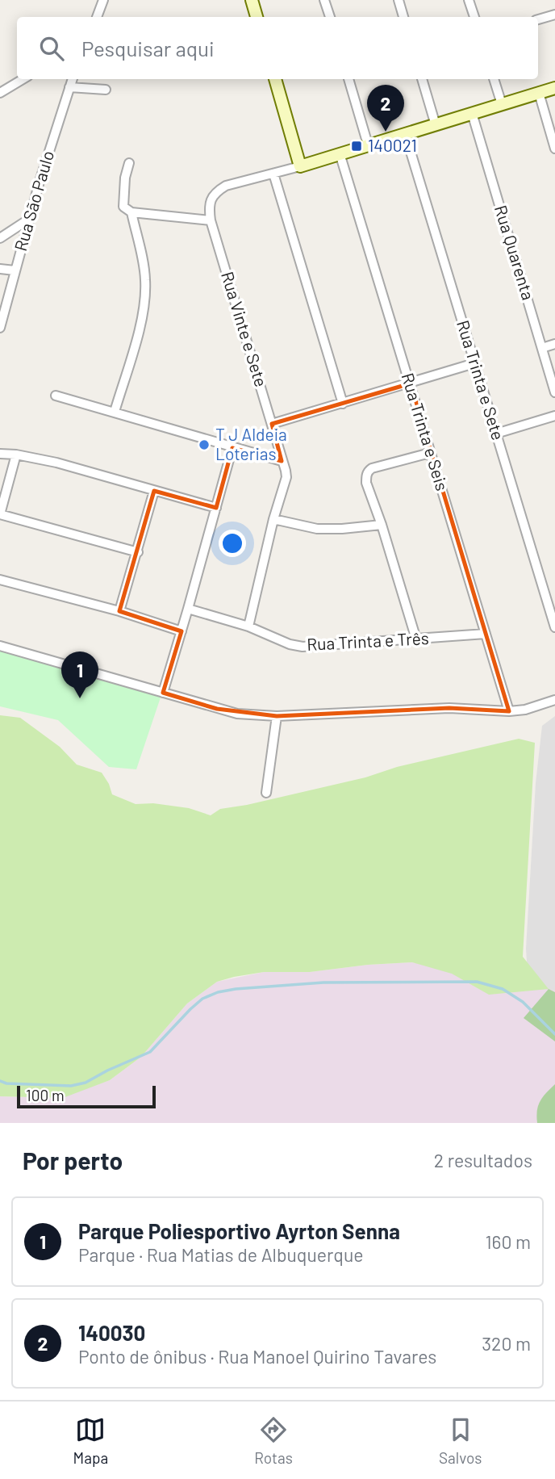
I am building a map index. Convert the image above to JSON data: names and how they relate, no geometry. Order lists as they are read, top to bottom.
{
  "streets": {
    "street": [
      "Rua São Paulo",
      "Rua Quarenta",
      "Rua Vinte e Sete",
      "Rua Trinta e Sete",
      "Rua Trinta e Seis",
      "Rua Trinta e Três"
    ]
  },
  "crossings": [
    ["Rua Vinte e Sete", "Rua Trinta e Três"],
    ["Rua Trinta e Seis", "Rua Trinta e Três"]
  ],
  "places": {
    "transit": ["140021"],
    "other": ["T J Aldeia Loterias"]
  },
  "scale_bar": "100 m",
  "page": {
    "search": "Pesquisar aqui",
    "pins": ["2", "1"],
    "scale": "100 m",
    "heading": ["Por perto", "2 resultados"],
    "list": [
      {
        "mark": "1",
        "name": "Parque Poliesportivo Ayrton Senna",
        "note": "Parque · Rua Matias de Albuquerque",
        "value": "160 m"
      },
      {
        "mark": "2",
        "name": "140030",
        "note": "Ponto de ônibus · Rua Manoel Quirino Tavares",
        "value": "320 m"
      }
    ],
    "nav": ["Mapa", "Rotas", "Salvos"]
  }
}
